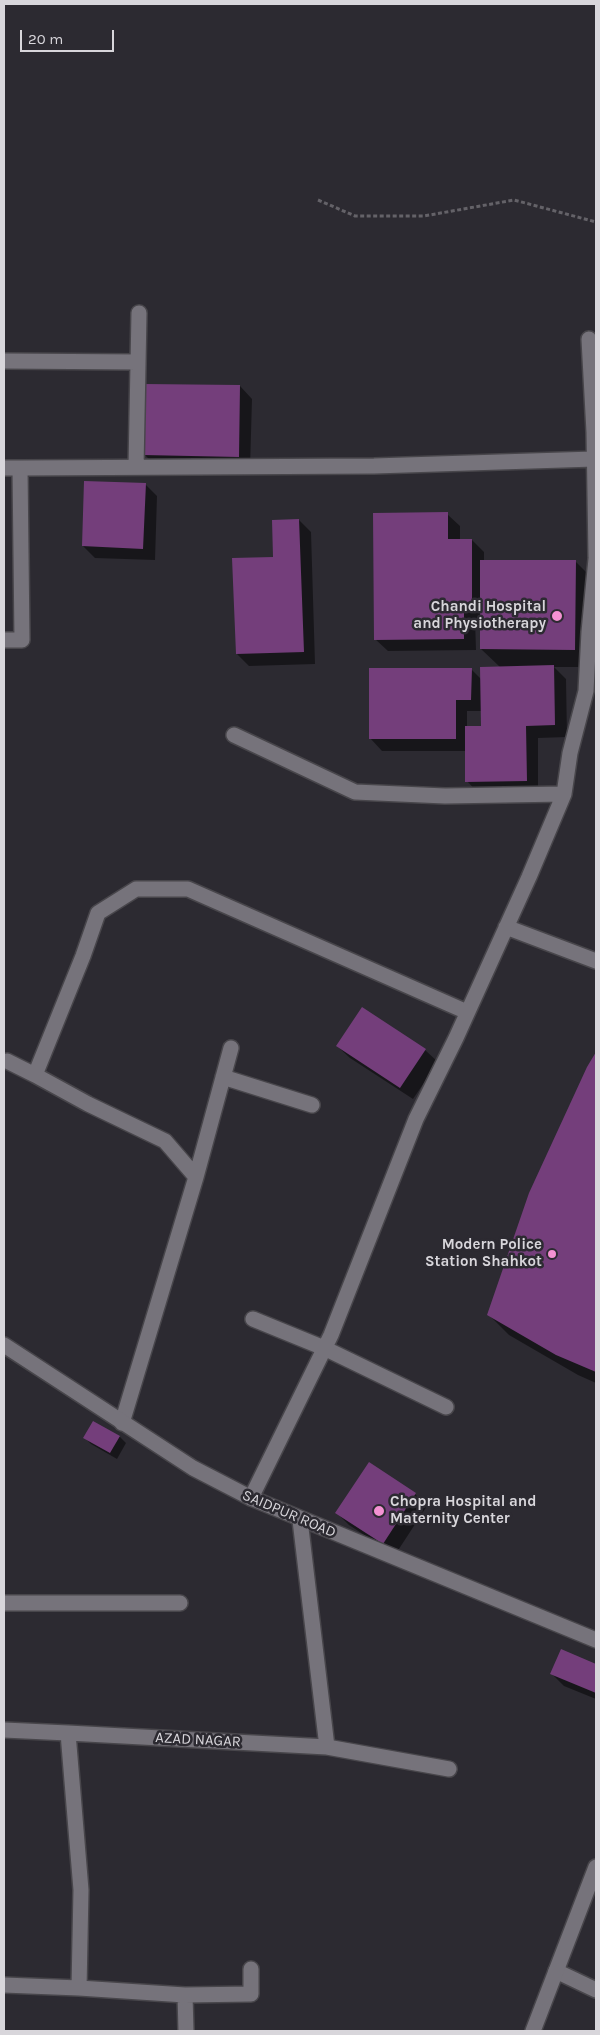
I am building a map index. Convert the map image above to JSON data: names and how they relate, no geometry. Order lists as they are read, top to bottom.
{
  "streets": {
    "street": ["SAIDPUR ROAD", "AZAD NAGAR"]
  },
  "places": ["Chandi Hospital and Physiotherapy", "Modern Police Station Shahkot", "Chopra Hospital and Maternity Center"],
  "scale_bar": "20 m"
}
